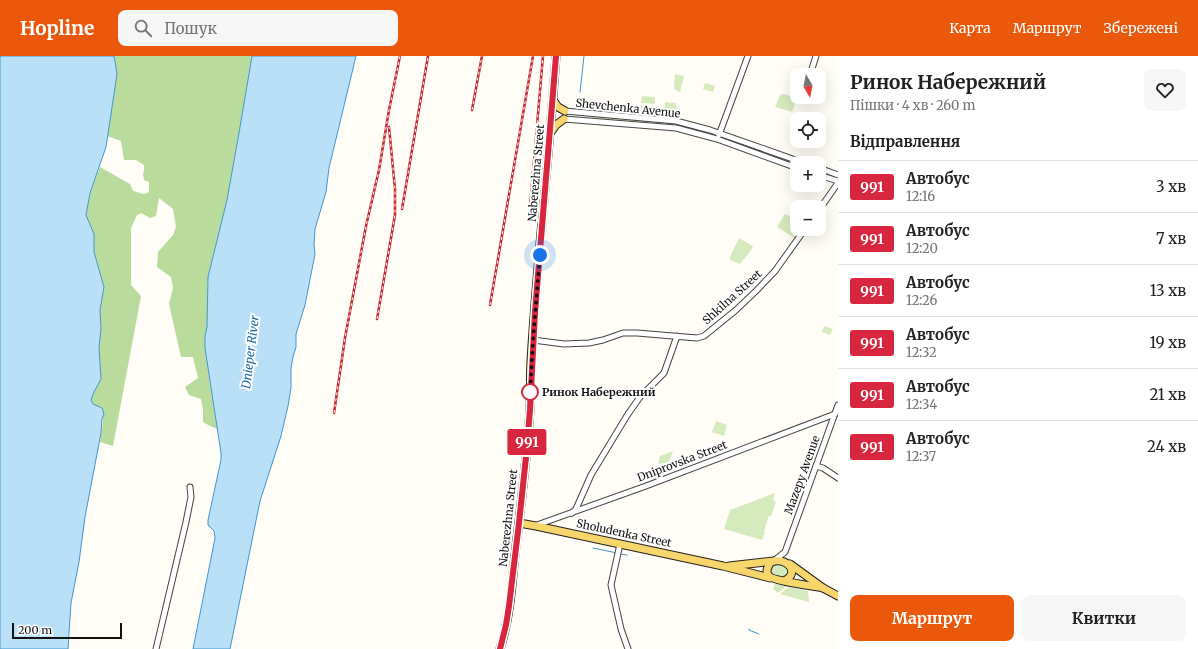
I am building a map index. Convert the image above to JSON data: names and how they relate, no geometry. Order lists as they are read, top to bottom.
{
  "streets": {
    "main road": ["Naberezhna Street", "Sholudenka Street"],
    "street": [
      "Shevchenka Avenue",
      "Shkilna Street",
      "Dniprovska Street",
      "Mazepy Avenue"
    ]
  },
  "crossings": [
    ["Naberezhna Street", "Sholudenka Street"],
    ["Dniprovska Street", "Mazepy Avenue"],
    ["Dniprovska Street", "Sholudenka Street"]
  ],
  "water": ["Dnieper River"],
  "places": ["Ринок Набережний"],
  "lines": ["bus line 991"],
  "scale_bar": "200 m",
  "north": "bottom",
  "page": {
    "header": "Hopline",
    "search": "Пошук",
    "nav": ["Карта", "Маршрут", "Збережені"],
    "on_map": "991",
    "heading": [
      ["Ринок Набережний", "Пішки · 4 хв · 260 m"],
      "Відправлення"
    ],
    "map_buttons": ["+", "−"],
    "list": [
      {
        "mark": "991",
        "name": "Автобус",
        "note": "12:16",
        "value": "3 хв"
      },
      {
        "mark": "991",
        "name": "Автобус",
        "note": "12:20",
        "value": "7 хв"
      },
      {
        "mark": "991",
        "name": "Автобус",
        "note": "12:26",
        "value": "13 хв"
      },
      {
        "mark": "991",
        "name": "Автобус",
        "note": "12:32",
        "value": "19 хв"
      },
      {
        "mark": "991",
        "name": "Автобус",
        "note": "12:34",
        "value": "21 хв"
      },
      {
        "mark": "991",
        "name": "Автобус",
        "note": "12:37",
        "value": "24 хв"
      }
    ],
    "buttons": ["Маршрут", "Квитки"],
    "scale": "200 m"
  }
}
